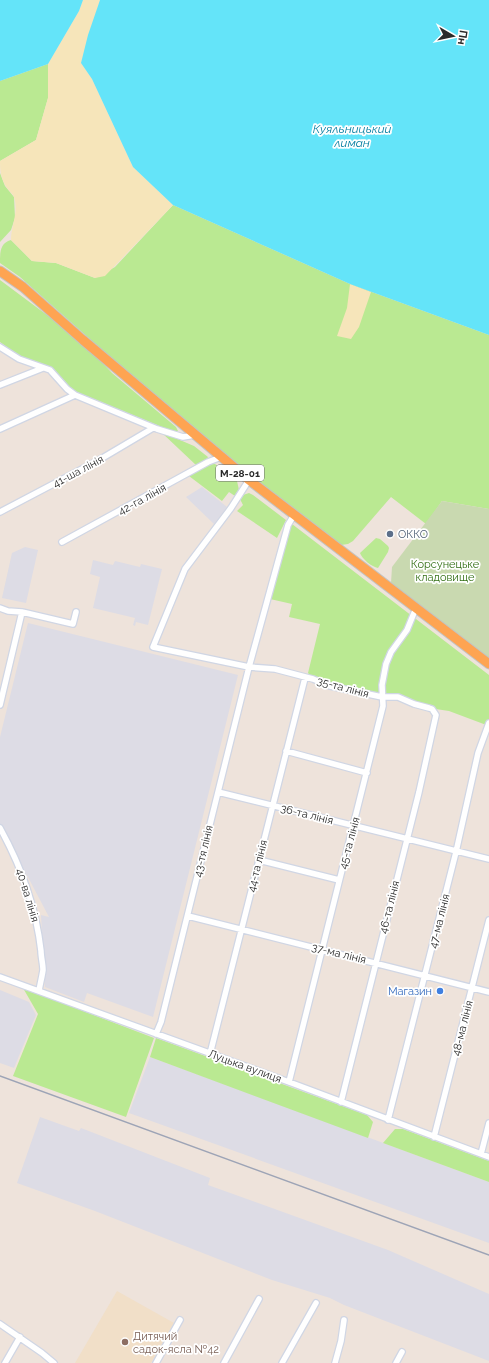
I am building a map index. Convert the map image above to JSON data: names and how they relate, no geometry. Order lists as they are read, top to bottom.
{
  "streets": {
    "highway": ["М-28-01"],
    "street": [
      "41-ша лінія",
      "42-га лінія",
      "35-та лінія",
      "36-та лінія",
      "45-та лінія",
      "43-тя лінія",
      "44-та лінія",
      "40-ва лінія",
      "46-та лінія",
      "47-ма лінія",
      "37-ма лінія",
      "48-ма лінія",
      "Луцька вулиця"
    ]
  },
  "crossings": [
    ["М-28-01", "42-га лінія"],
    ["М-28-01", "45-та лінія"],
    ["М-28-01", "43-тя лінія"],
    ["35-та лінія", "45-та лінія"],
    ["35-та лінія", "43-тя лінія"],
    ["35-та лінія", "44-та лінія"],
    ["35-та лінія", "46-та лінія"],
    ["36-та лінія", "45-та лінія"],
    ["36-та лінія", "43-тя лінія"],
    ["36-та лінія", "44-та лінія"],
    ["36-та лінія", "46-та лінія"],
    ["36-та лінія", "47-ма лінія"],
    ["45-та лінія", "37-ма лінія"],
    ["45-та лінія", "Луцька вулиця"],
    ["43-тя лінія", "37-ма лінія"],
    ["43-тя лінія", "Луцька вулиця"],
    ["44-та лінія", "37-ма лінія"],
    ["44-та лінія", "Луцька вулиця"],
    ["40-ва лінія", "Луцька вулиця"],
    ["46-та лінія", "37-ма лінія"],
    ["46-та лінія", "Луцька вулиця"],
    ["47-ма лінія", "37-ма лінія"],
    ["47-ма лінія", "Луцька вулиця"],
    ["37-ма лінія", "48-ма лінія"],
    ["48-ма лінія", "Луцька вулиця"]
  ],
  "water": ["Куяльницький лиман"],
  "parks": ["Корсунецьке кладовище"],
  "places": ["ОККО", "Магазин", "Дитячий садок-ясла №42"],
  "north": "right"
}
